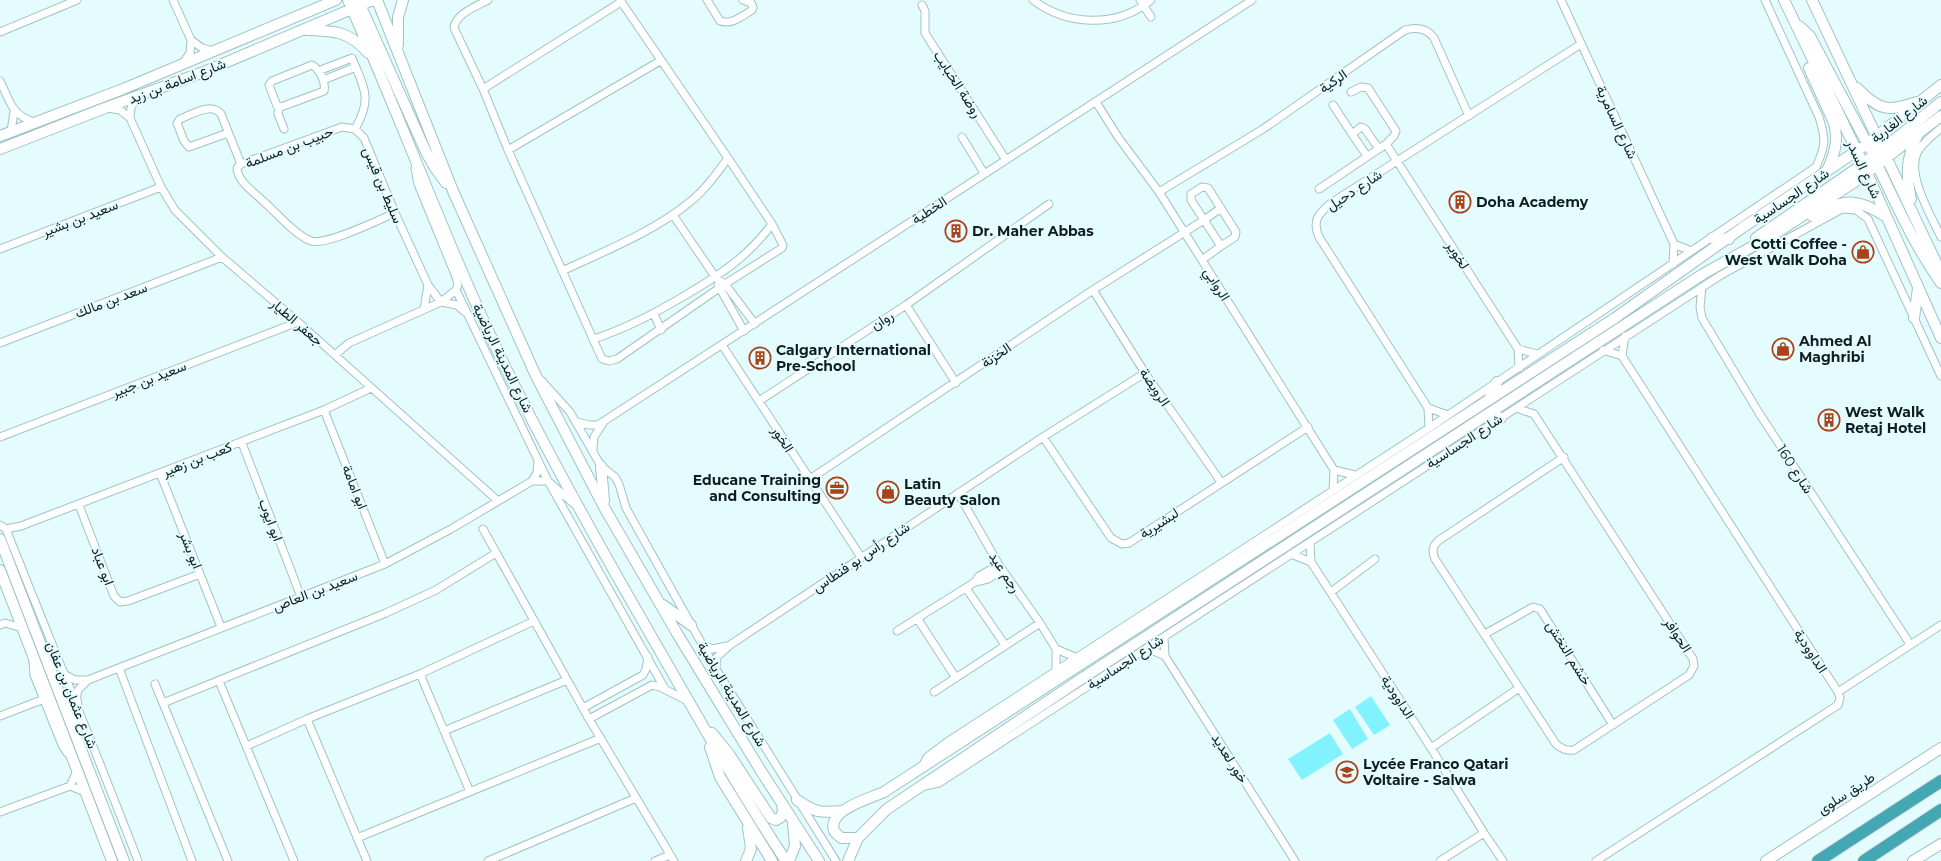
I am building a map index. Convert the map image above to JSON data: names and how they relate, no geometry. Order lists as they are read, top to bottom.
{
  "streets": {
    "main road": [
      "شارع اسامة بن زيد",
      "شارع الغارية",
      "شارع السدر",
      "شارع الجساسية",
      "شارع المدينة الرياضية",
      "شارع عثمان بن عفان",
      "طريق سلوى"
    ],
    "street": [
      "الركية",
      "روضة الخبايب",
      "شارع السامرية",
      "حبيب بن مسلمة",
      "سليط بن قيس",
      "شارع دحيل",
      "الخطية",
      "سعيد بن بشير",
      "لخوير",
      "الروابي",
      "سعد بن مالك",
      "روان",
      "جعفر الطيار",
      "الخزنة",
      "سعيد بن جبير",
      "الرويضة",
      "الخور",
      "كعب بن زهير",
      "شارع 160",
      "ابو امامة",
      "ابو ايوب",
      "لبشيرية",
      "ابو بشر",
      "شارع رأس بو فنطاس",
      "ابو عباد",
      "رجم عيد",
      "سعيد بن العاص",
      "الحوافر",
      "الداوودية",
      "خشم النخش",
      "خور لعديد"
    ]
  },
  "crossings": [
    ["شارع اسامة بن زيد", "شارع المدينة الرياضية"],
    ["الركية", "شارع دحيل"],
    ["الركية", "الروابي"],
    ["روضة الخبايب", "الخطية"],
    ["شارع الغارية", "شارع السدر"],
    ["شارع الغارية", "شارع الجساسية"],
    ["شارع السامرية", "شارع دحيل"],
    ["شارع السامرية", "شارع الجساسية"],
    ["حبيب بن مسلمة", "سليط بن قيس"],
    ["شارع السدر", "شارع الجساسية"],
    ["شارع دحيل", "شارع الجساسية"],
    ["شارع دحيل", "لخوير"],
    ["شارع الجساسية", "لخوير"],
    ["شارع الجساسية", "شارع 160"],
    ["شارع الجساسية", "خور لعديد"],
    ["الخطية", "الروابي"],
    ["الخطية", "شارع المدينة الرياضية"],
    ["الخطية", "الخور"],
    ["سعيد بن بشير", "جعفر الطيار"],
    ["الروابي", "الخزنة"],
    ["الروابي", "لبشيرية"],
    ["سعد بن مالك", "جعفر الطيار"],
    ["روان", "الخزنة"],
    ["روان", "الخور"],
    ["جعفر الطيار", "سعيد بن جبير"],
    ["جعفر الطيار", "كعب بن زهير"],
    ["جعفر الطيار", "سعيد بن العاص"],
    ["الخزنة", "الرويضة"],
    ["الخزنة", "الخور"],
    ["شارع المدينة الرياضية", "شارع رأس بو فنطاس"],
    ["شارع المدينة الرياضية", "سعيد بن العاص"],
    ["الرويضة", "لبشيرية"],
    ["الرويضة", "شارع رأس بو فنطاس"],
    ["الخور", "شارع رأس بو فنطاس"],
    ["كعب بن زهير", "ابو امامة"],
    ["كعب بن زهير", "ابو ايوب"],
    ["كعب بن زهير", "ابو بشر"],
    ["كعب بن زهير", "ابو عباد"],
    ["كعب بن زهير", "شارع عثمان بن عفان"],
    ["ابو امامة", "سعيد بن العاص"],
    ["ابو ايوب", "سعيد بن العاص"],
    ["لبشيرية", "شارع رأس بو فنطاس"],
    ["ابو بشر", "ابو عباد"],
    ["ابو بشر", "سعيد بن العاص"],
    ["شارع رأس بو فنطاس", "رجم عيد"],
    ["الحوافر", "خشم النخش"]
  ],
  "places": {
    "building": [
      "Doha Academy",
      "Dr. Maher Abbas",
      "Calgary International Pre-School",
      "West Walk Retaj Hotel"
    ],
    "shop": ["Cotti Coffee - West Walk Doha", "Ahmed Al Maghribi", "Latin Beauty Salon"],
    "office": ["Educane Training and Consulting"],
    "school or university": ["Lycée Franco Qatari Voltaire - Salwa"]
  }
}
